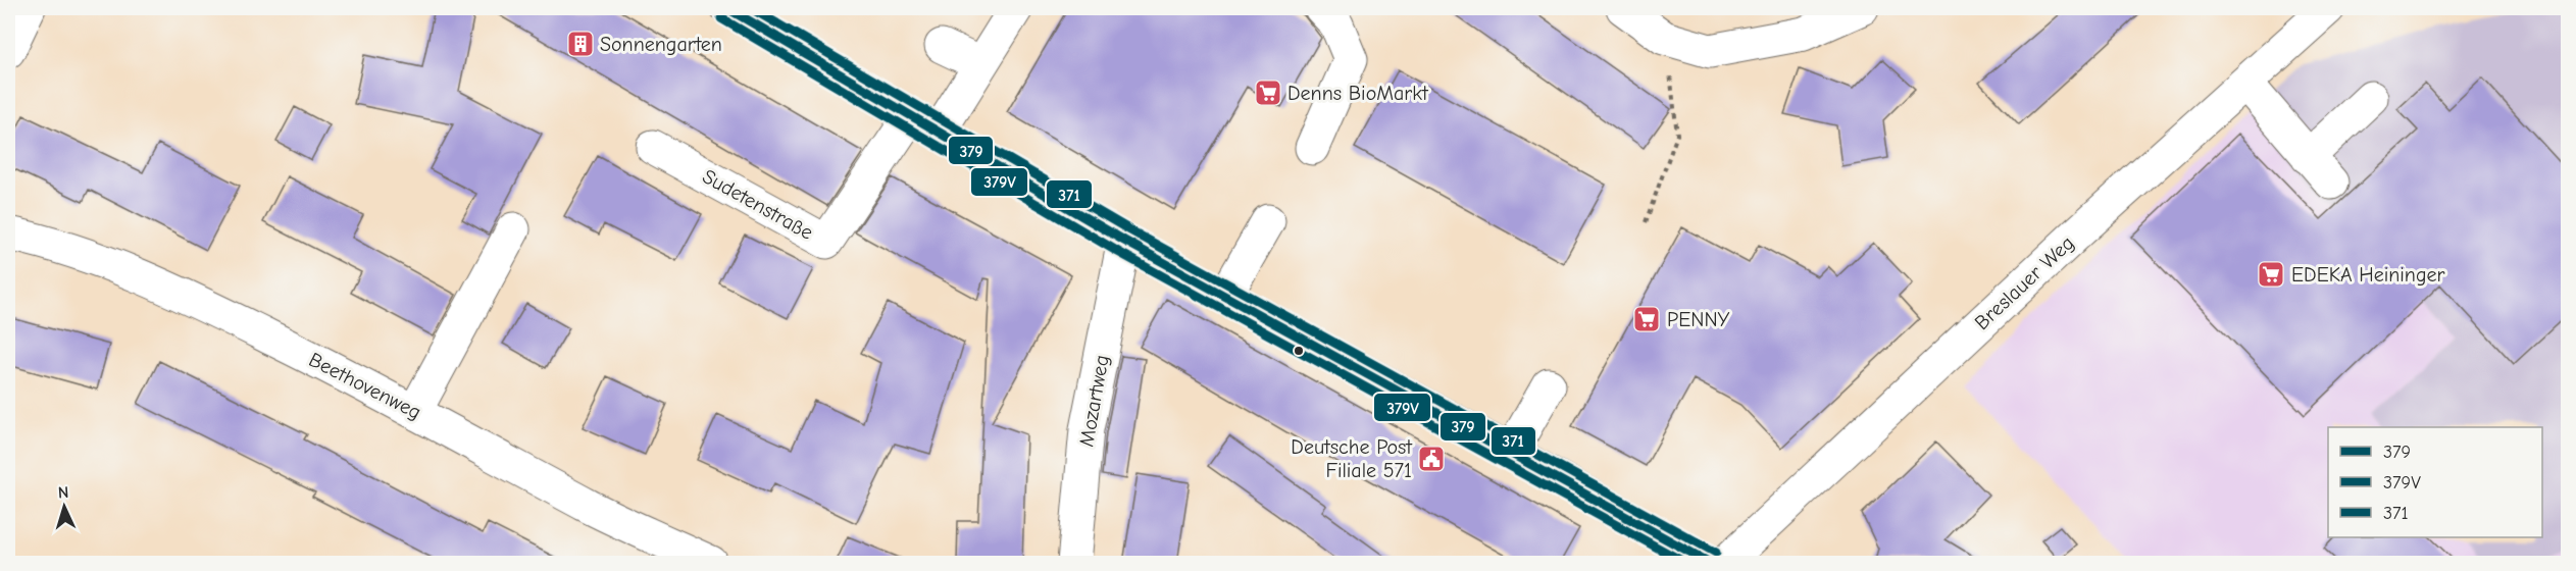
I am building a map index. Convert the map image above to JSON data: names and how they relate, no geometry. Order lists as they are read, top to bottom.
{
  "streets": {
    "street": [
      "Sudetenstraße",
      "Breslauer Weg",
      "Beethovenweg",
      "Mozartweg"
    ]
  },
  "places": {
    "building": ["Sonnengarten"],
    "supermarket": ["Denns BioMarkt", "EDEKA Heininger", "PENNY"],
    "public building": ["Deutsche Post Filiale 571"]
  },
  "lines": ["transit line 379", "transit line 371", "transit line 379V"],
  "legend": ["379", "379V", "371"],
  "north": "top"
}
